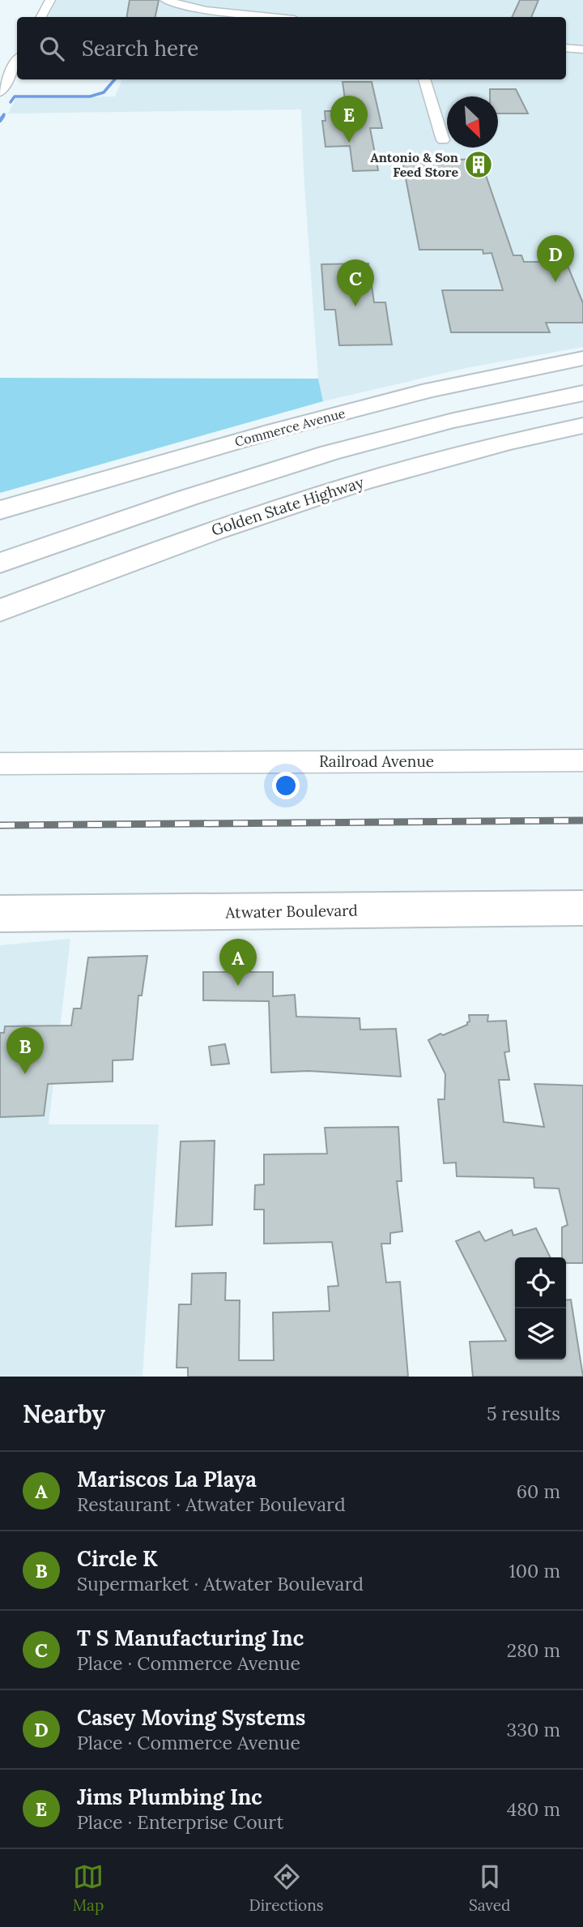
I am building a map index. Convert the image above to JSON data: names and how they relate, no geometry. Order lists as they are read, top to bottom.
{
  "streets": {
    "main road": ["Commerce Avenue", "Golden State Highway", "Atwater Boulevard"],
    "street": ["Railroad Avenue"]
  },
  "places": {
    "building": ["Antonio & Son Feed Store"]
  },
  "north": "bottom right",
  "page": {
    "search": "Search here",
    "pins": [
      "E",
      "D",
      "C",
      "A",
      "B"
    ],
    "heading": ["Nearby", "5 results"],
    "list": [
      {
        "mark": "A",
        "name": "Mariscos La Playa",
        "note": "Restaurant · Atwater Boulevard",
        "value": "60 m"
      },
      {
        "mark": "B",
        "name": "Circle K",
        "note": "Supermarket · Atwater Boulevard",
        "value": "100 m"
      },
      {
        "mark": "C",
        "name": "T S Manufacturing Inc",
        "note": "Place · Commerce Avenue",
        "value": "280 m"
      },
      {
        "mark": "D",
        "name": "Casey Moving Systems",
        "note": "Place · Commerce Avenue",
        "value": "330 m"
      },
      {
        "mark": "E",
        "name": "Jims Plumbing Inc",
        "note": "Place · Enterprise Court",
        "value": "480 m"
      }
    ],
    "nav": ["Map", "Directions", "Saved"]
  }
}
